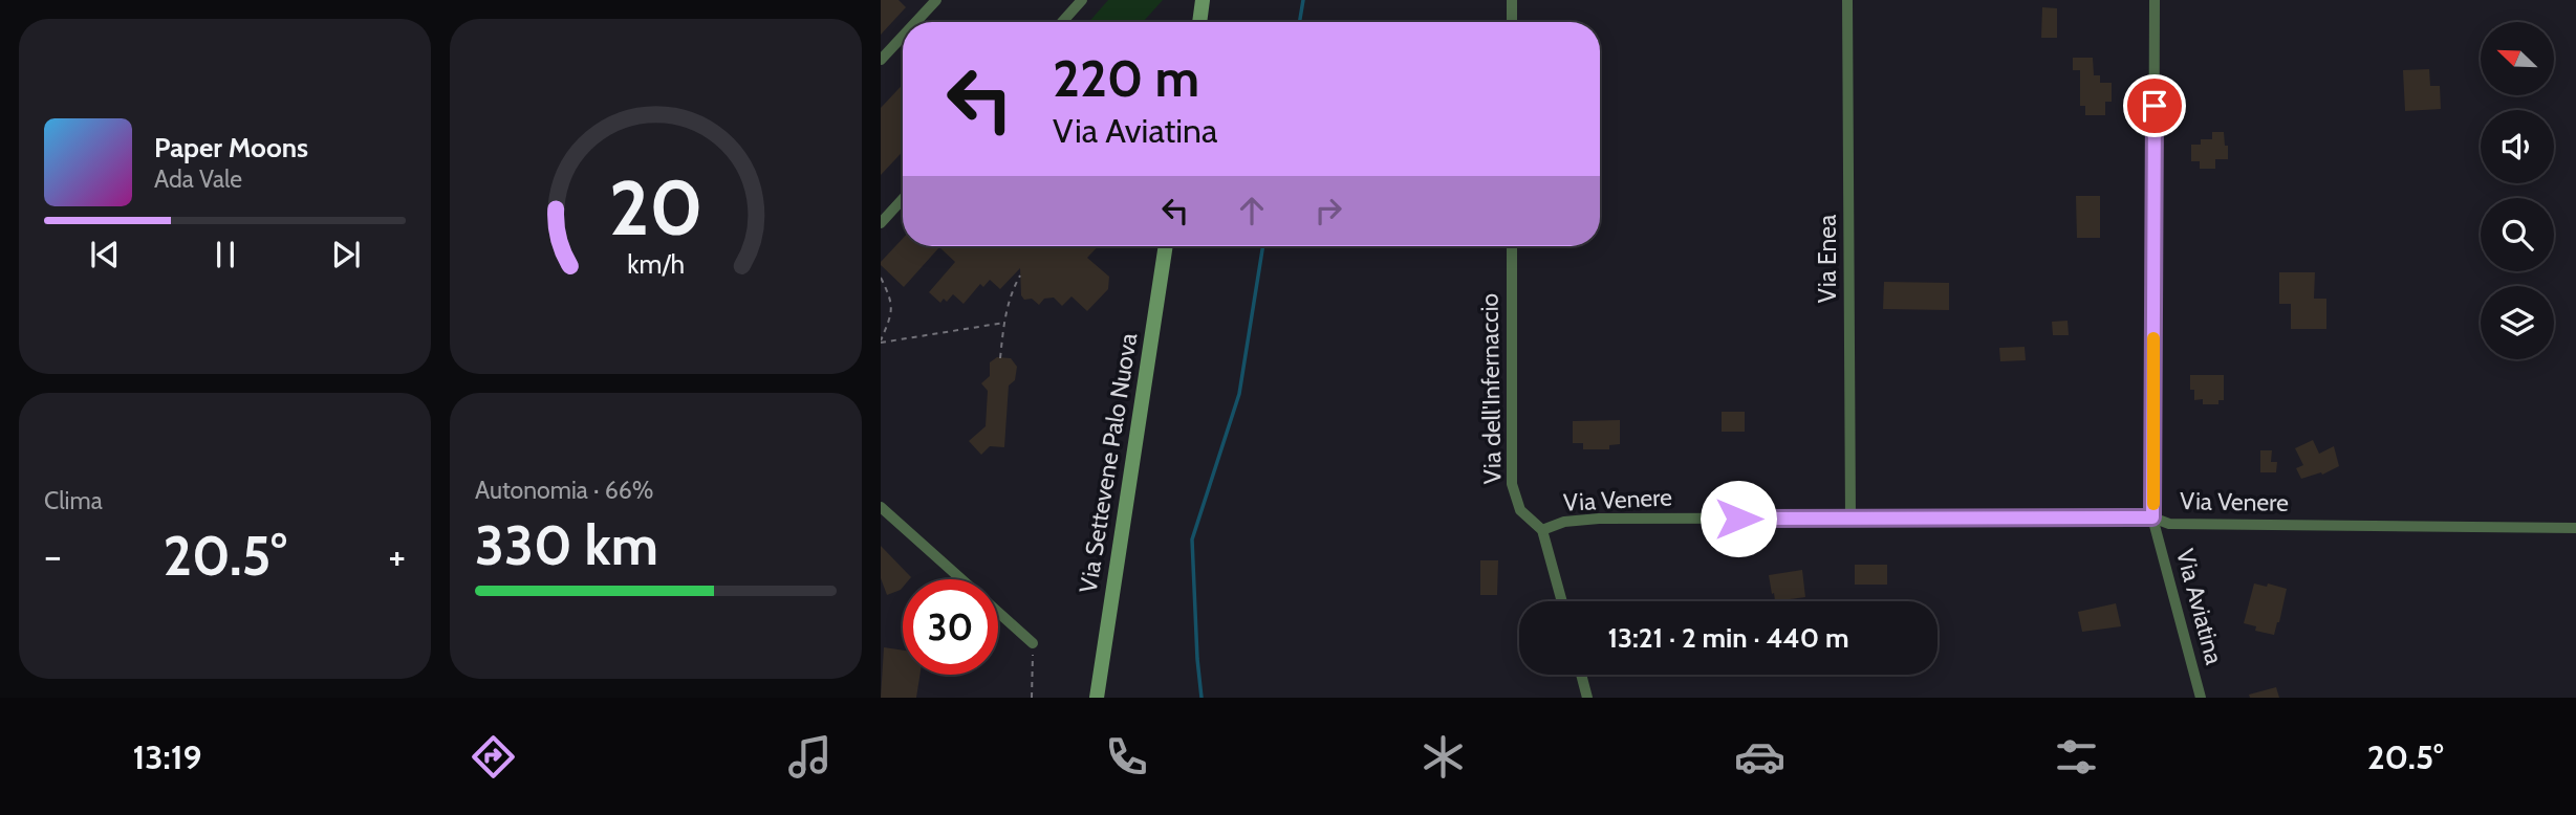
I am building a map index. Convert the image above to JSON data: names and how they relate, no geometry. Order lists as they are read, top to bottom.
{
  "streets": {
    "main road": ["Via Settevene Palo Nuova"],
    "street": [
      "Via Enea",
      "Via dell'Infernaccio",
      "Via Venere",
      "Via Aviatina"
    ]
  },
  "crossings": [
    ["Via Enea", "Via Venere"],
    ["Via dell'Infernaccio", "Via Venere"],
    ["Via Venere", "Via Aviatina"]
  ],
  "north": "top left",
  "page": {
    "turn": ["220 m", "Via Aviatina"],
    "song": ["Paper Moons", "Ada Vale"],
    "tile": [
      "Clima",
      ["Autonomia · 66%", "330 km"]
    ],
    "heat": ["−", "20.5°", "+"],
    "limit": "30",
    "trip": "13:21 · 2 min · 440 m",
    "tabs": ["13:19", "20.5°"],
    "gauge": ["20", "km/h"]
  }
}
